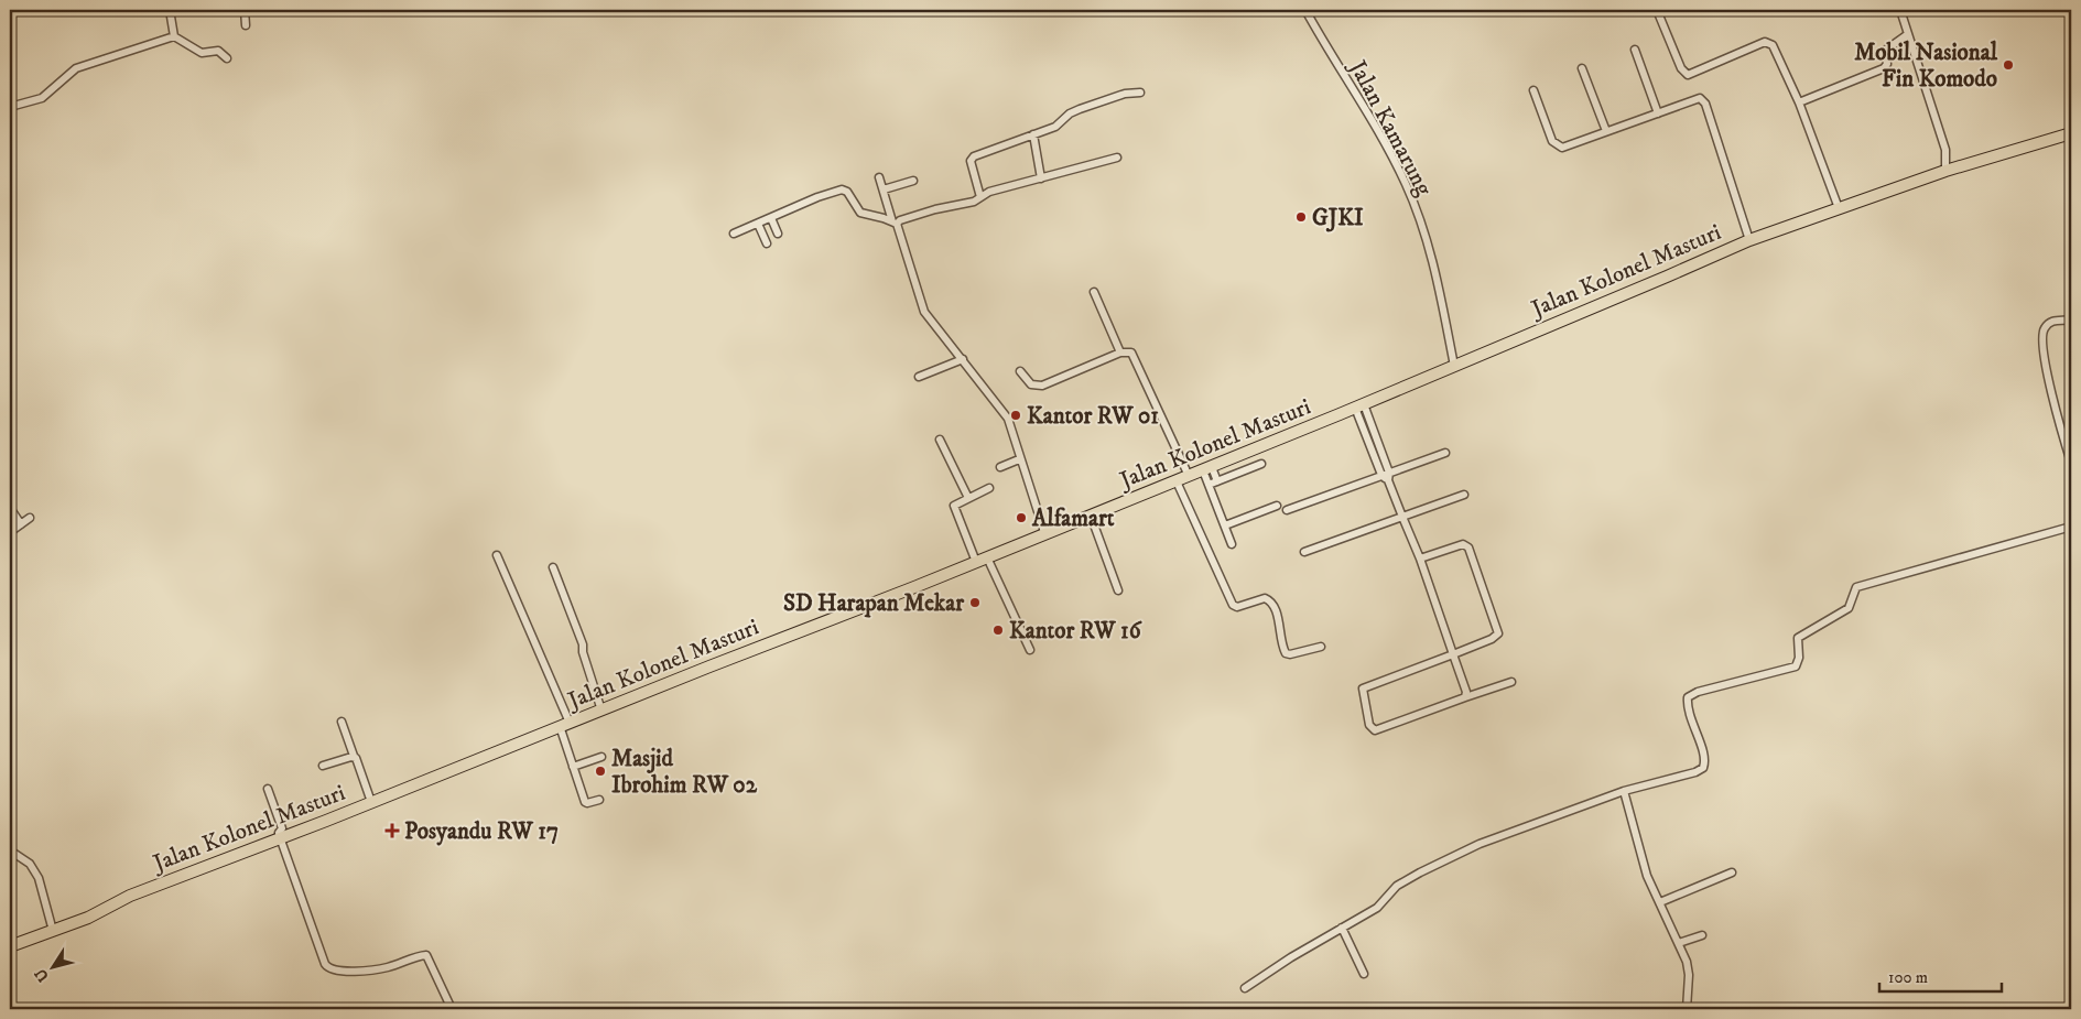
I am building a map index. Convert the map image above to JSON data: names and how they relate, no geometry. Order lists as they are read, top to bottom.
{
  "streets": {
    "main road": ["Jalan Kolonel Masturi"],
    "street": ["Jalan Kamarung"]
  },
  "crossings": [
    ["Jalan Kamarung", "Jalan Kolonel Masturi"]
  ],
  "places": {
    "other": [
      "Mobil Nasional Fin Komodo",
      "GJKI",
      "Kantor RW 01",
      "Alfamart",
      "SD Harapan Mekar",
      "Kantor RW 16",
      "Masjid Ibrohim RW 02"
    ],
    "health": ["Posyandu RW 17"]
  },
  "scale_bar": "100 m",
  "north": "bottom left"
}
